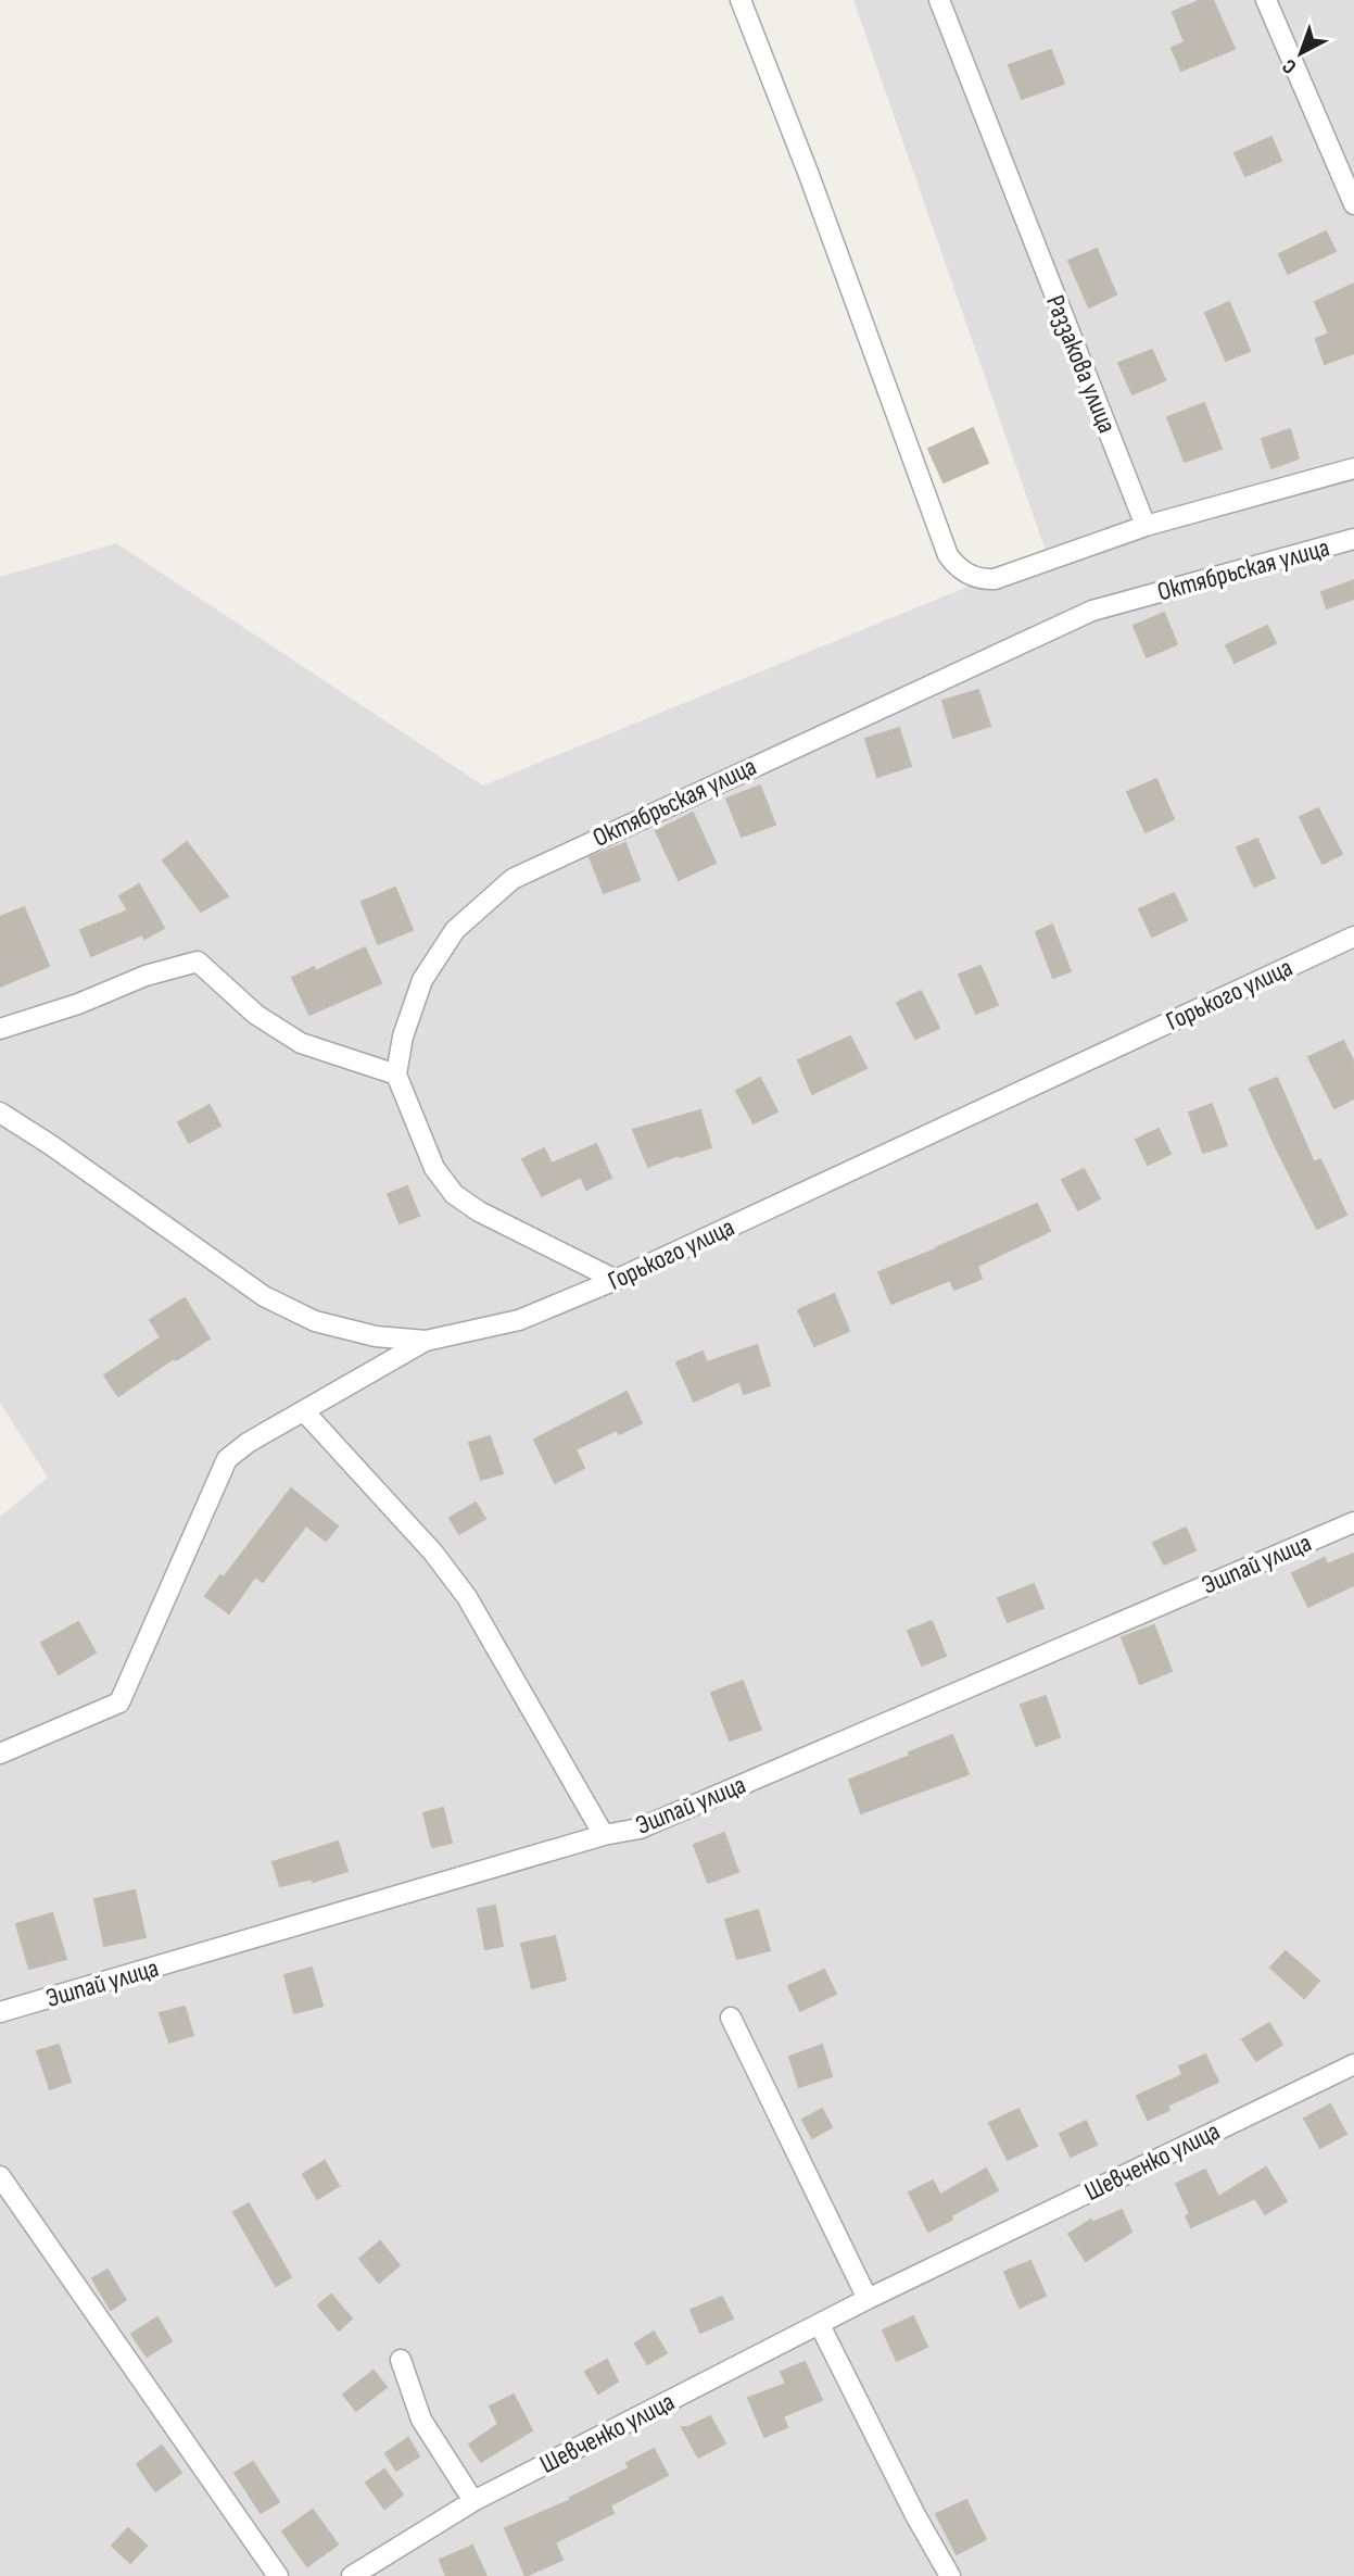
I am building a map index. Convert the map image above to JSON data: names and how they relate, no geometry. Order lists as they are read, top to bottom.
{
  "streets": {
    "street": [
      "Раззакова улица",
      "Октябрьская улица",
      "Горького улица",
      "Эшпай улица",
      "Шевченко улица"
    ]
  },
  "north": "bottom left"
}
